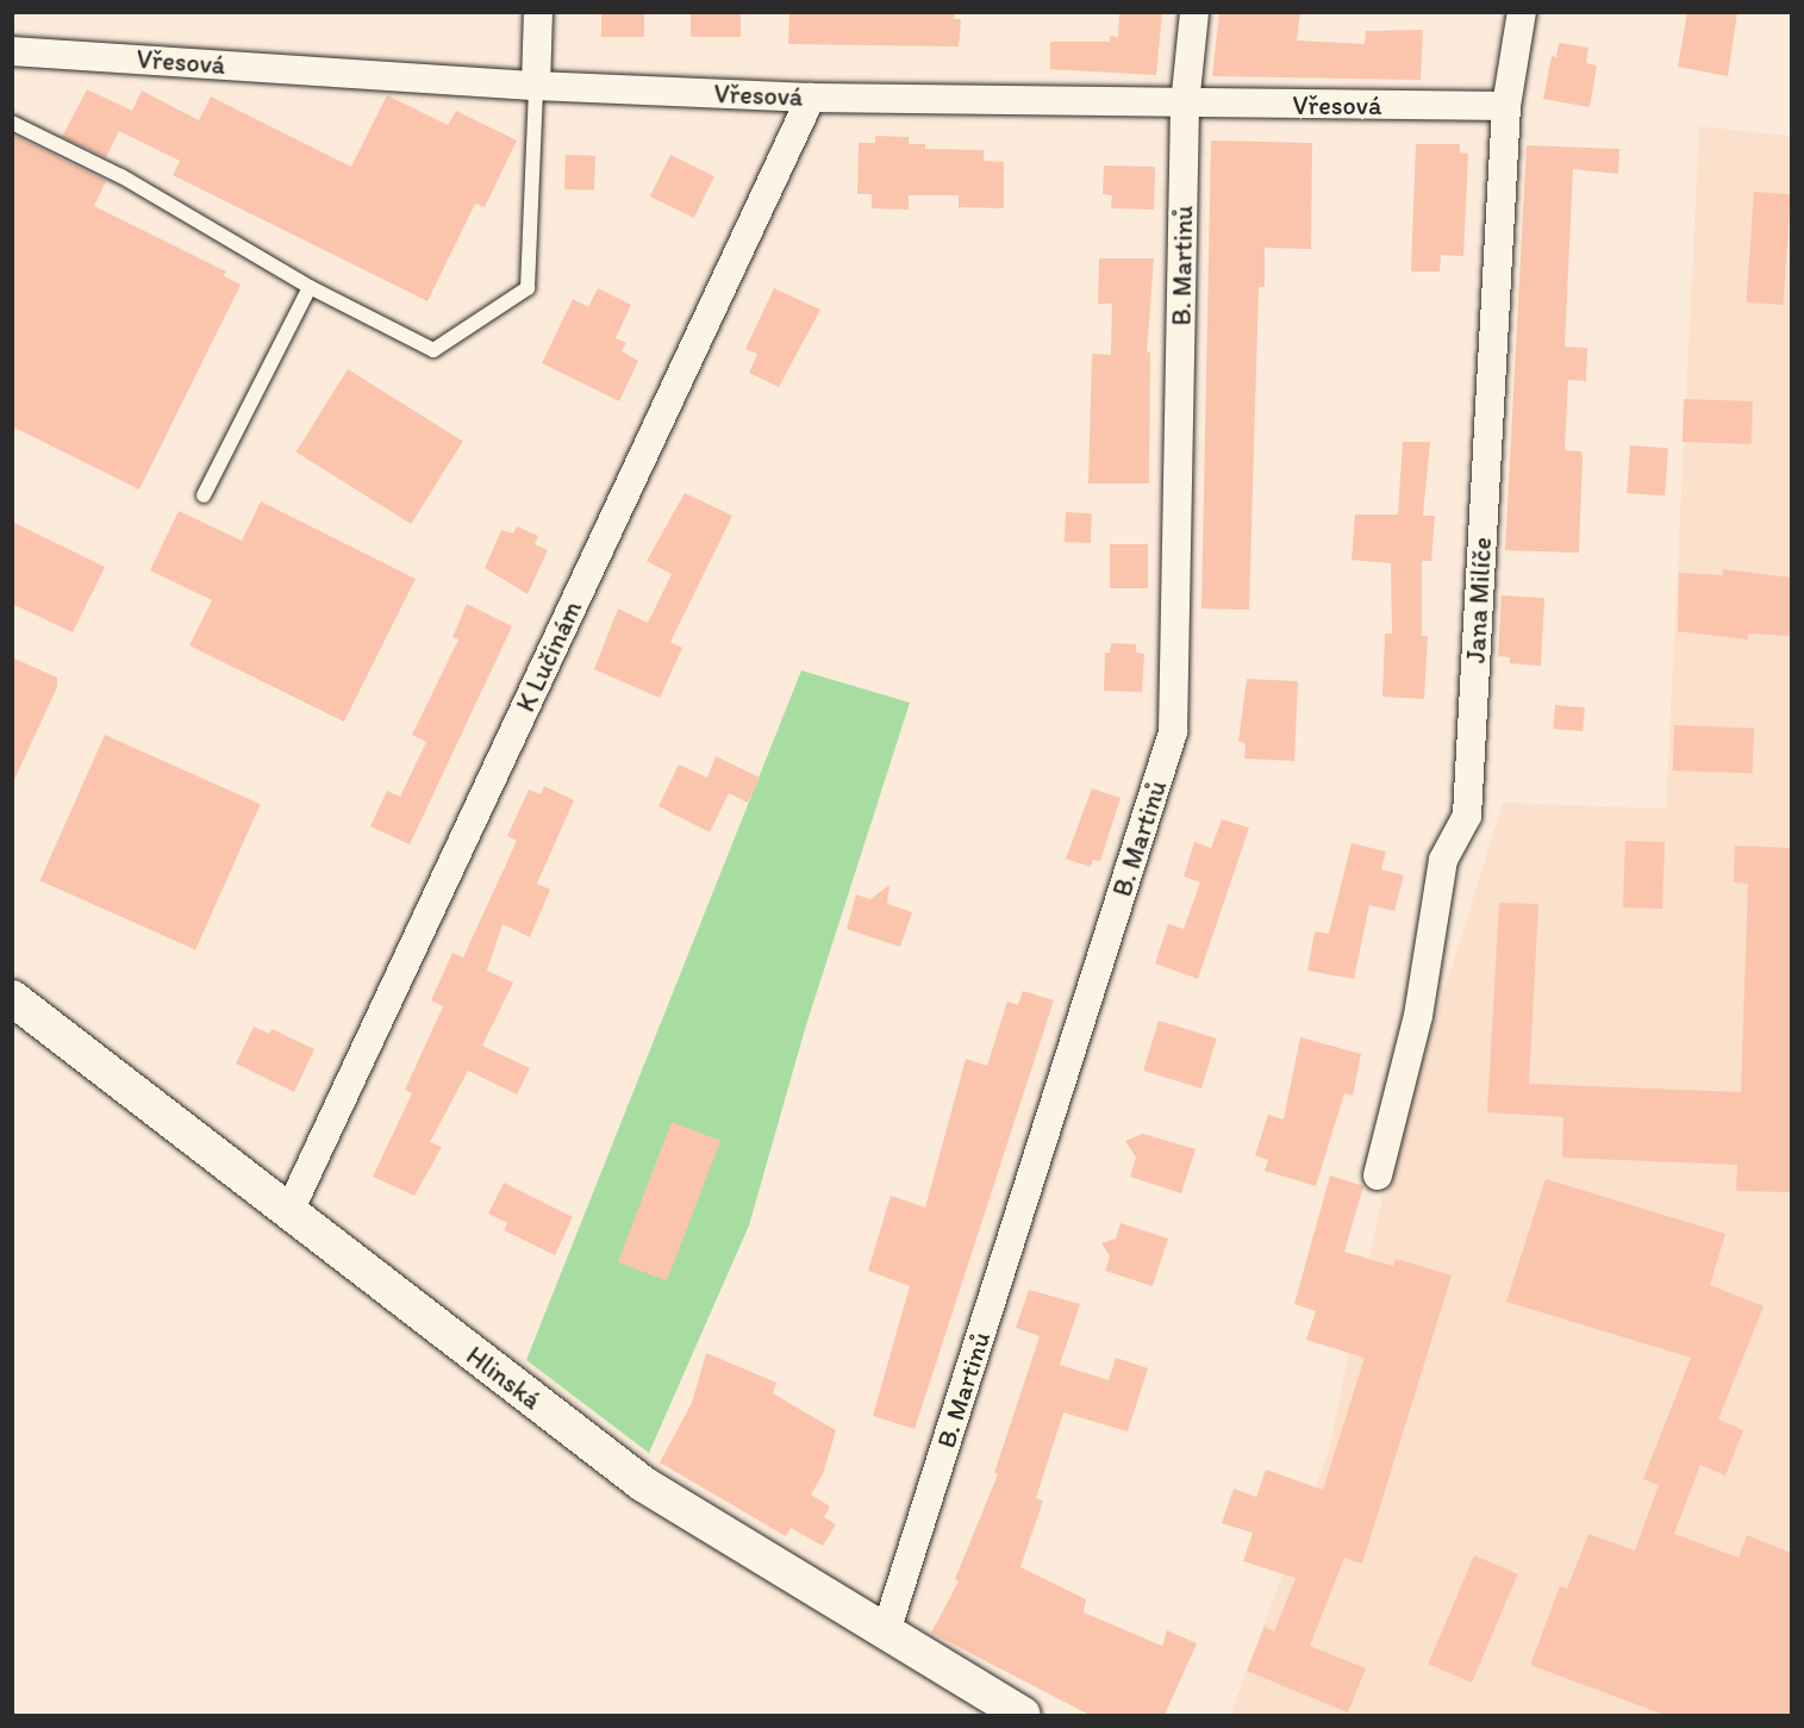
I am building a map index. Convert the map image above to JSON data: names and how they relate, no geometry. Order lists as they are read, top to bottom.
{
  "streets": {
    "street": [
      "Vřesová",
      "B. Martinů",
      "Jana Milíče",
      "K Lučinám",
      "Hlinská"
    ]
  },
  "crossings": [
    ["Vřesová", "B. Martinů"],
    ["Vřesová", "Jana Milíče"],
    ["Vřesová", "K Lučinám"],
    ["B. Martinů", "Hlinská"],
    ["K Lučinám", "Hlinská"]
  ]
}
